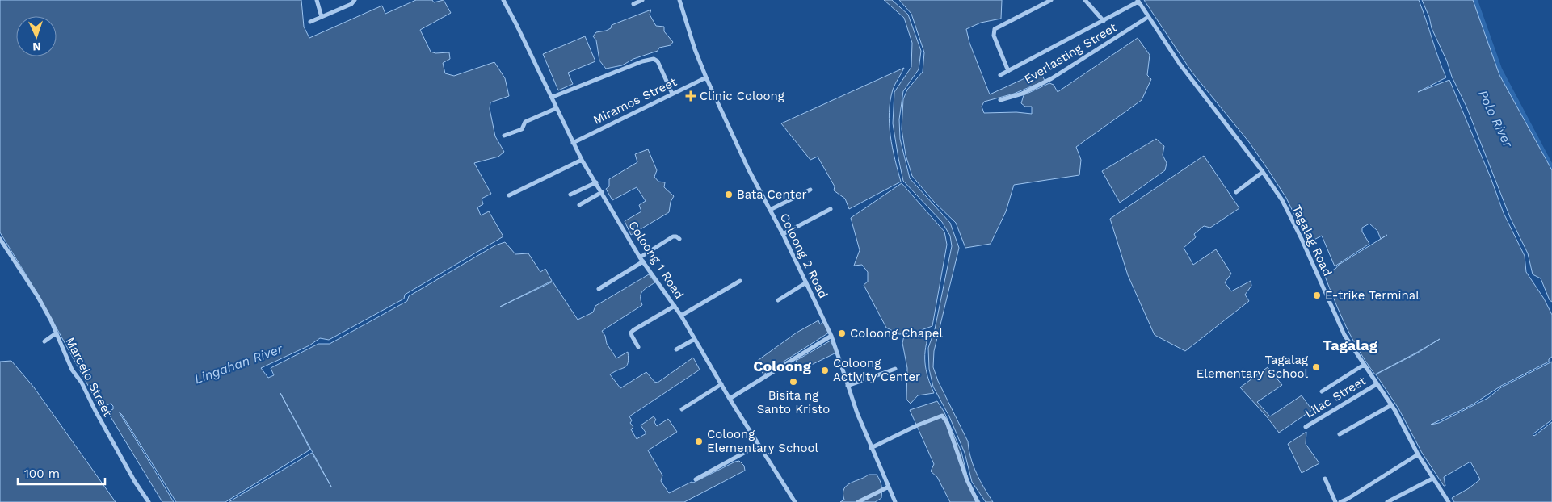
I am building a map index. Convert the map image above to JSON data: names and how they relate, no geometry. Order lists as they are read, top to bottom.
{
  "streets": {
    "street": [
      "Everlasting Street",
      "Miramos Street",
      "Tagalag Road",
      "Coloong 2 Road",
      "Coloong 1 Road",
      "Marcelo Street",
      "Lilac Street"
    ]
  },
  "crossings": [
    ["Everlasting Street", "Tagalag Road"],
    ["Miramos Street", "Coloong 2 Road"],
    ["Miramos Street", "Coloong 1 Road"],
    ["Tagalag Road", "Lilac Street"]
  ],
  "districts": ["Tagalag", "Coloong"],
  "water": ["Polo River", "Lingahan River"],
  "places": {
    "health": ["Clinic Coloong"],
    "other": [
      "Bata Center",
      "E-trike Terminal",
      "Coloong Chapel",
      "Tagalag Elementary School",
      "Coloong Activity Center",
      "Bisita ng Santo Kristo",
      "Coloong Elementary School"
    ]
  },
  "scale_bar": "100 m",
  "north": "bottom"
}
